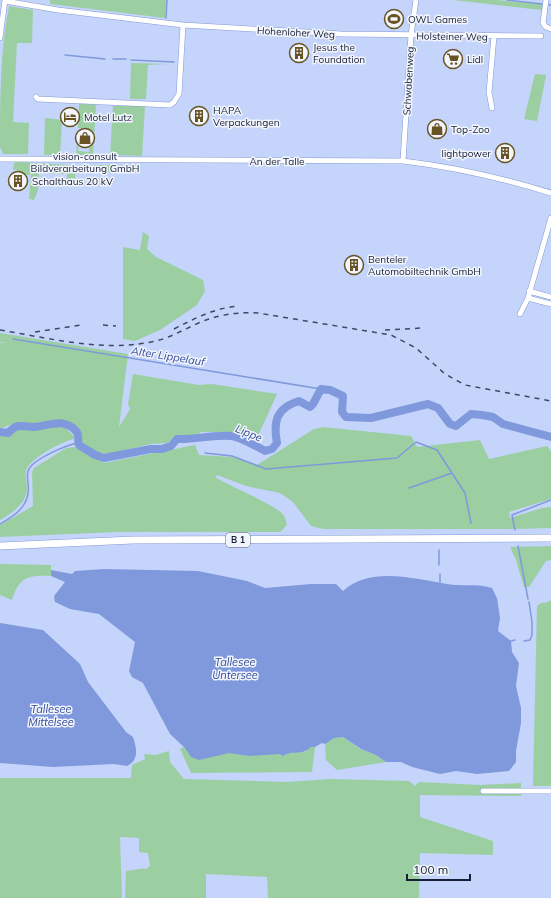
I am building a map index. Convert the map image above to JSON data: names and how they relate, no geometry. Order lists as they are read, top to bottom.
{
  "streets": {
    "highway": ["B 1"],
    "street": [
      "Hohenloher Weg",
      "Holsteiner Weg",
      "Schwabenweg",
      "An der Talle"
    ]
  },
  "crossings": [
    ["Hohenloher Weg", "Holsteiner Weg"],
    ["Hohenloher Weg", "Schwabenweg"],
    ["Holsteiner Weg", "Schwabenweg"],
    ["Schwabenweg", "An der Talle"]
  ],
  "water": [
    "Alter Lippelauf",
    "Lippe",
    "Tallesee Untersee",
    "Tallesee Mittelsee"
  ],
  "places": {
    "sports": ["OWL Games"],
    "building": [
      "Jesus the Foundation",
      "HAPA Verpackungen",
      "lightpower",
      "Schalthaus 20 kV",
      "Benteler Automobiltechnik GmbH"
    ],
    "supermarket": ["Lidl"],
    "hotel": ["Motel Lutz"],
    "shop": ["Top-Zoo", "vision-consult Bildverarbeitung GmbH"]
  },
  "scale_bar": "100 m"
}
